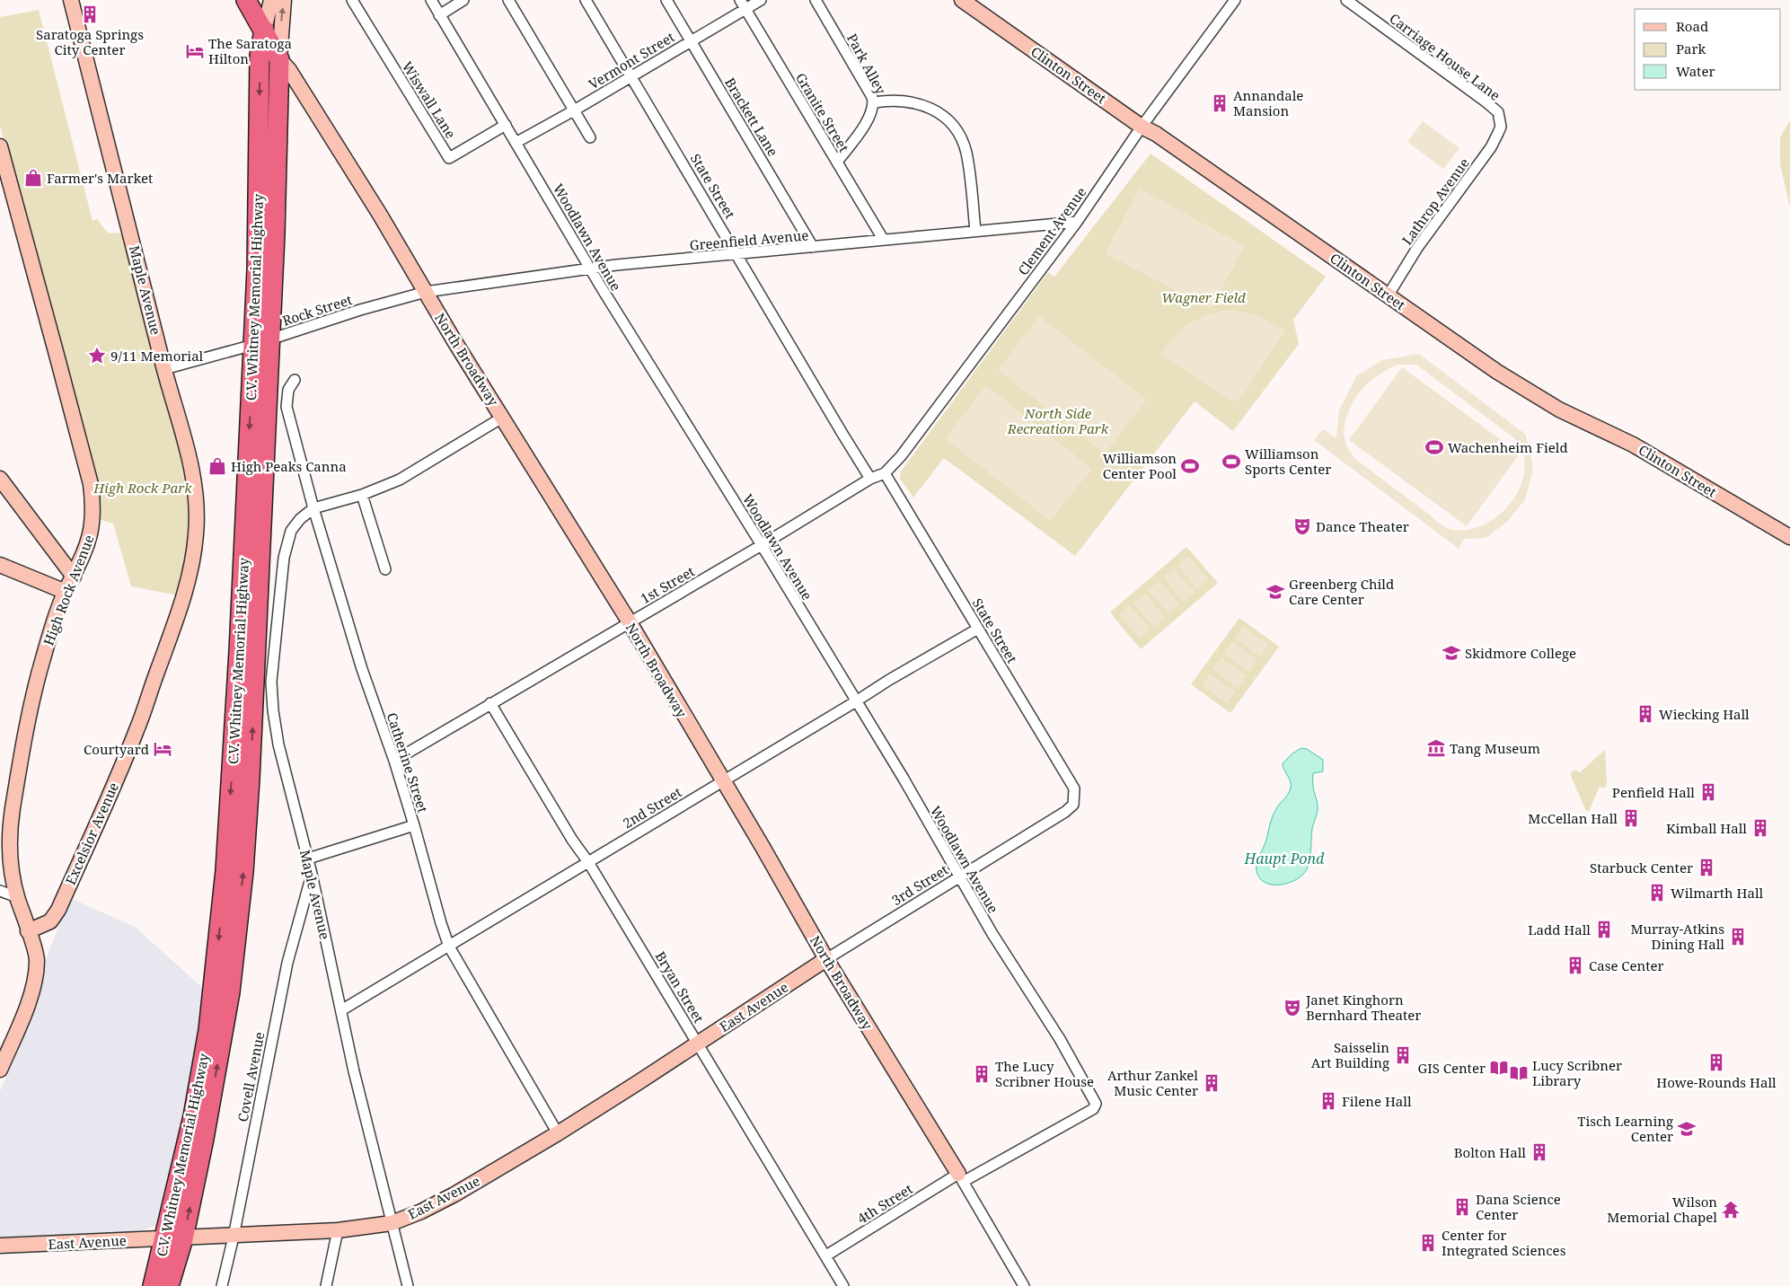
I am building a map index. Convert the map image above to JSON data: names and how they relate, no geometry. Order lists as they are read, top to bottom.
{
  "streets": {
    "highway": ["C.V. Whitney Memorial Highway"],
    "street": [
      "Carriage House Lane",
      "Vermont Street",
      "Park Alley",
      "Clinton Street",
      "Wiswall Lane",
      "Granite Street",
      "Brackett Lane",
      "State Street",
      "Lathrop Avenue",
      "Clement Avenue",
      "Woodlawn Avenue",
      "Greenfield Avenue",
      "Maple Avenue",
      "Rock Street",
      "North Broadway",
      "1st Street",
      "High Rock Avenue",
      "Catherine Street",
      "2nd Street",
      "Excelsior Avenue",
      "3rd Street",
      "Bryan Street",
      "East Avenue",
      "Covell Avenue",
      "4th Street"
    ]
  },
  "crossings": [
    ["Carriage House Lane", "Lathrop Avenue"],
    ["Vermont Street", "Granite Street"],
    ["Vermont Street", "Brackett Lane"],
    ["Vermont Street", "State Street"],
    ["Vermont Street", "Woodlawn Avenue"],
    ["Park Alley", "Granite Street"],
    ["Park Alley", "Greenfield Avenue"],
    ["Clinton Street", "Lathrop Avenue"],
    ["Clinton Street", "Clement Avenue"],
    ["Wiswall Lane", "Woodlawn Avenue"],
    ["Granite Street", "Greenfield Avenue"],
    ["Brackett Lane", "Greenfield Avenue"],
    ["State Street", "Clement Avenue"],
    ["State Street", "Greenfield Avenue"],
    ["State Street", "1st Street"],
    ["State Street", "2nd Street"],
    ["State Street", "3rd Street"],
    ["Clement Avenue", "Greenfield Avenue"],
    ["Clement Avenue", "1st Street"],
    ["Woodlawn Avenue", "Greenfield Avenue"],
    ["Woodlawn Avenue", "1st Street"],
    ["Woodlawn Avenue", "2nd Street"],
    ["Woodlawn Avenue", "3rd Street"],
    ["Woodlawn Avenue", "4th Street"],
    ["Greenfield Avenue", "Rock Street"],
    ["Greenfield Avenue", "North Broadway"],
    ["Maple Avenue", "Rock Street"],
    ["Maple Avenue", "Catherine Street"],
    ["Maple Avenue", "2nd Street"],
    ["Maple Avenue", "Excelsior Avenue"],
    ["Maple Avenue", "East Avenue"],
    ["Maple Avenue", "Covell Avenue"],
    ["C.V. Whitney Memorial Highway", "Rock Street"],
    ["C.V. Whitney Memorial Highway", "North Broadway"],
    ["C.V. Whitney Memorial Highway", "East Avenue"],
    ["Rock Street", "North Broadway"],
    ["North Broadway", "1st Street"],
    ["North Broadway", "2nd Street"],
    ["North Broadway", "3rd Street"],
    ["North Broadway", "East Avenue"],
    ["North Broadway", "4th Street"],
    ["1st Street", "Catherine Street"],
    ["1st Street", "Bryan Street"],
    ["High Rock Avenue", "Excelsior Avenue"],
    ["Catherine Street", "2nd Street"],
    ["Catherine Street", "East Avenue"],
    ["2nd Street", "Bryan Street"],
    ["3rd Street", "East Avenue"],
    ["Bryan Street", "East Avenue"],
    ["Bryan Street", "4th Street"],
    ["East Avenue", "Covell Avenue"]
  ],
  "water": ["Haupt Pond"],
  "parks": ["Wagner Field", "North Side Recreation Park", "High Rock Park"],
  "places": {
    "building": [
      "Saratoga Springs City Center",
      "Annandale Mansion",
      "Wiecking Hall",
      "Penfield Hall",
      "McCellan Hall",
      "Kimball Hall",
      "Starbuck Center",
      "Wilmarth Hall",
      "Ladd Hall",
      "Murray-Atkins Dining Hall",
      "Case Center",
      "Saisselin Art Building",
      "Howe-Rounds Hall",
      "The Lucy Scribner House",
      "Arthur Zankel Music Center",
      "Filene Hall",
      "Bolton Hall",
      "Dana Science Center",
      "Center for Integrated Sciences"
    ],
    "hotel": ["The Saratoga Hilton", "Courtyard"],
    "shop": ["Farmer's Market", "High Peaks Canna"],
    "place": ["9/11 Memorial"],
    "sports": ["Wachenheim Field", "Williamson Sports Center", "Williamson Center Pool"],
    "theatre": ["Dance Theater", "Janet Kinghorn Bernhard Theater"],
    "school or university": ["Greenberg Child Care Center", "Skidmore College", "Tisch Learning Center"],
    "museum": ["Tang Museum"],
    "library": ["GIS Center", "Lucy Scribner Library"],
    "temple": ["Wilson Memorial Chapel"]
  },
  "legend": ["Road", "Park", "Water"]
}
